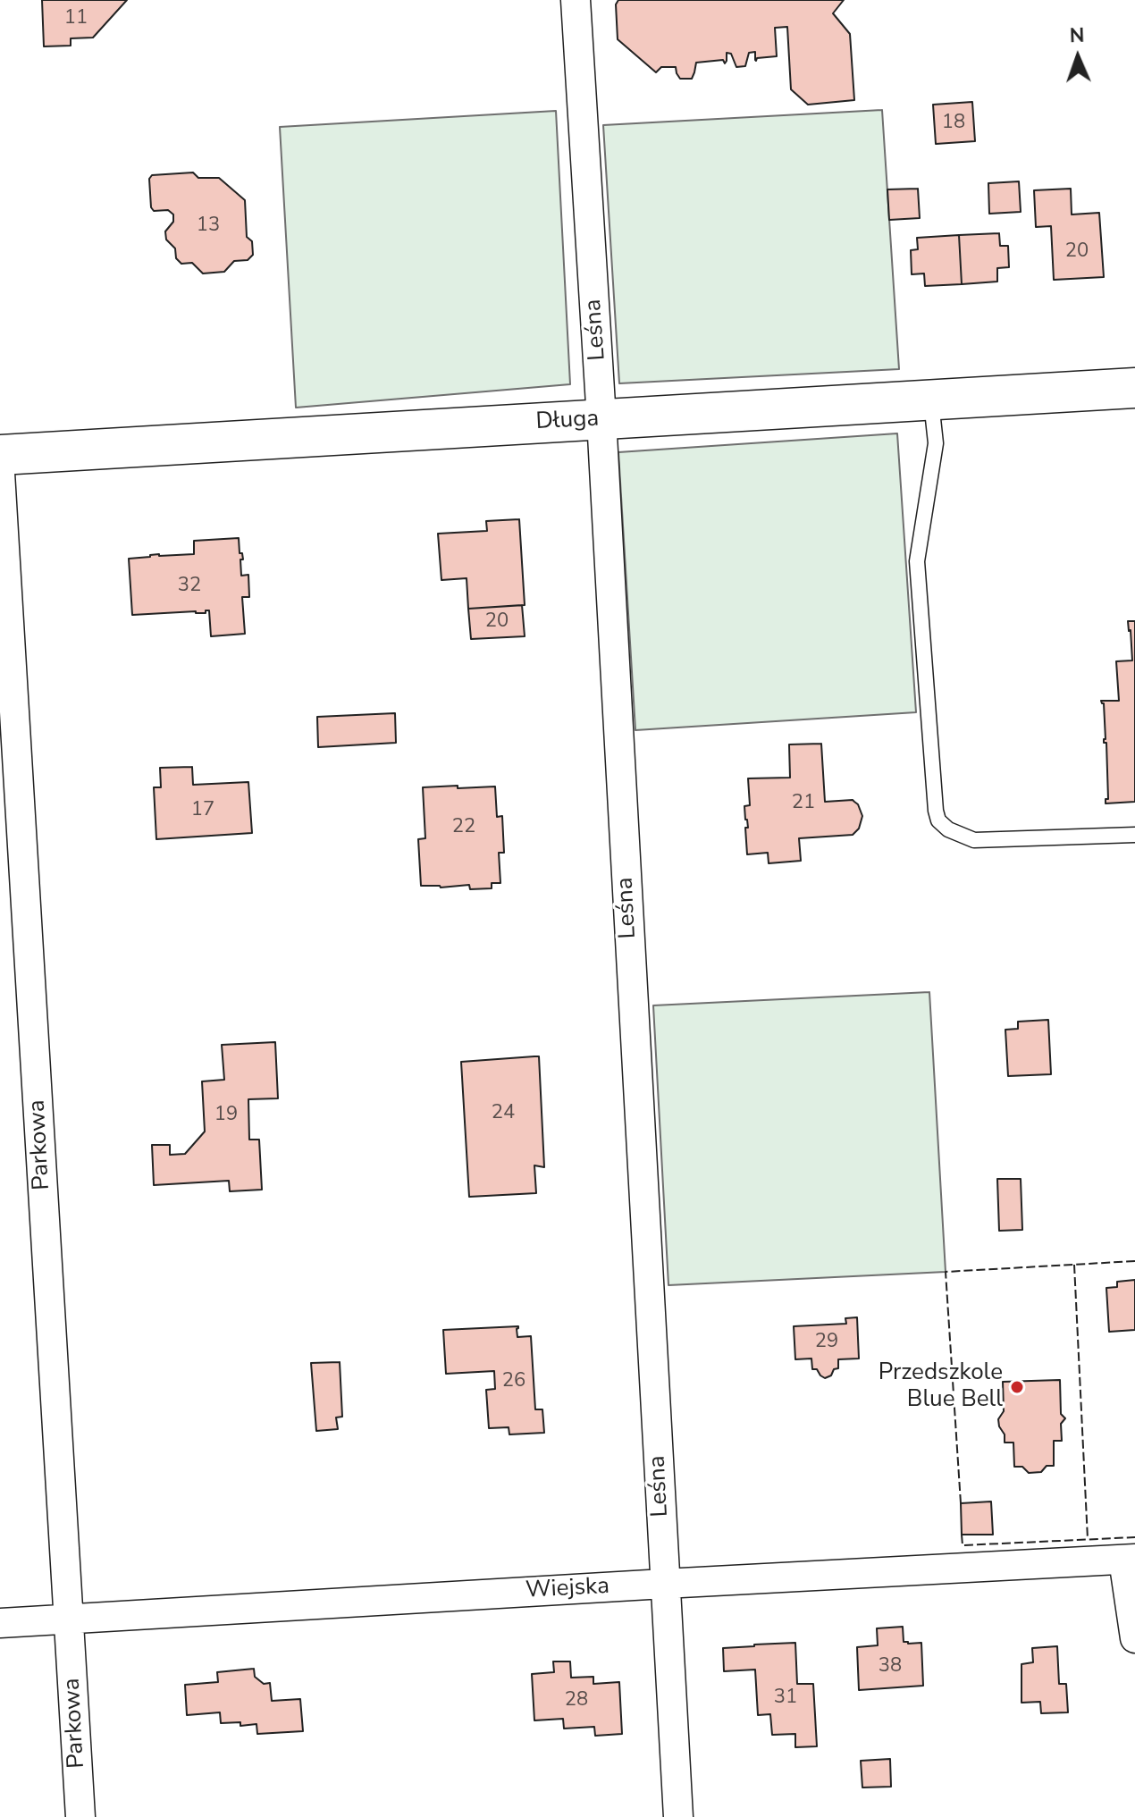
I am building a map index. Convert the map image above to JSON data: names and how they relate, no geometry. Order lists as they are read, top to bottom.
{
  "streets": {
    "street": [
      "Leśna",
      "Długa",
      "Parkowa",
      "Wiejska"
    ]
  },
  "crossings": [
    ["Leśna", "Długa"],
    ["Leśna", "Wiejska"],
    ["Parkowa", "Wiejska"]
  ],
  "places": ["Przedszkole Blue Bell"],
  "house_numbers": [
    "11",
    "18",
    "13",
    "20",
    "32",
    "20",
    "21",
    "17",
    "22",
    "24",
    "19",
    "29",
    "26",
    "38",
    "31",
    "28"
  ],
  "north": "top"
}
